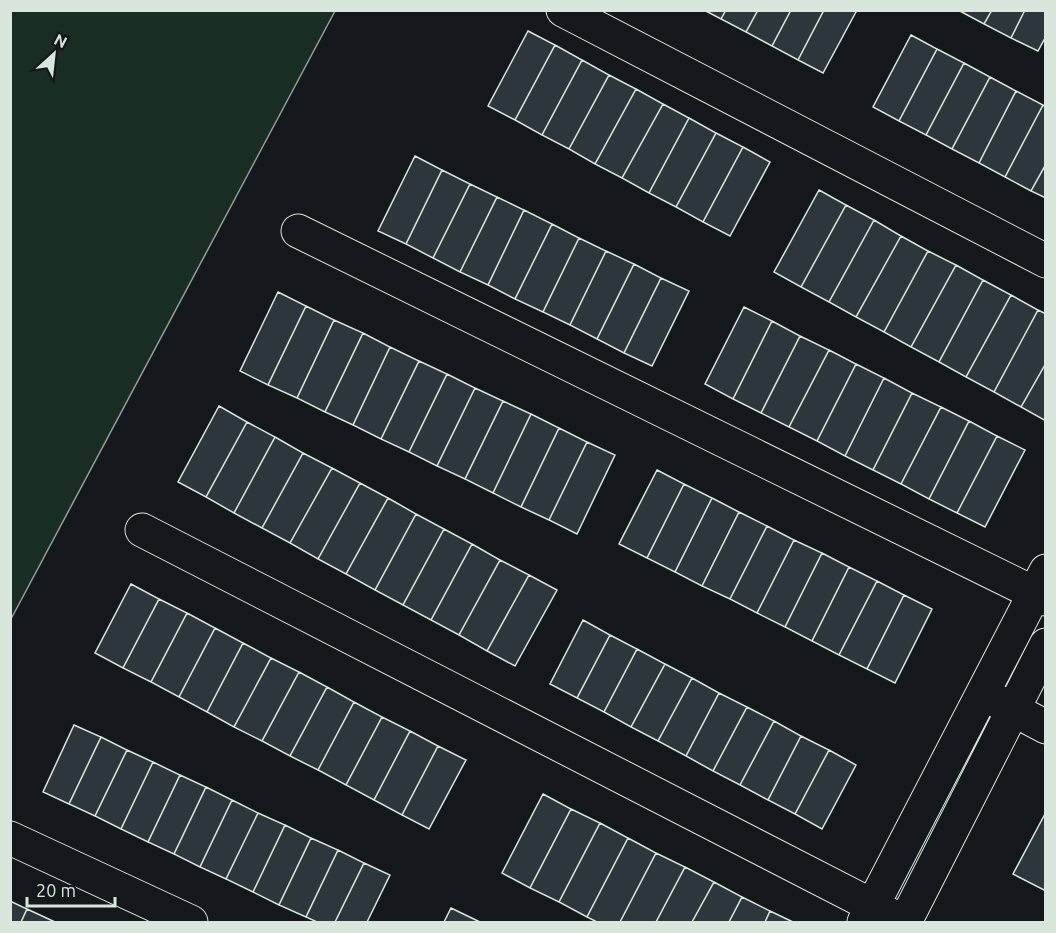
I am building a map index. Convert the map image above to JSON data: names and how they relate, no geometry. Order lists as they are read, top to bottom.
{
  "scale_bar": "20 m",
  "north": "top right"
}
